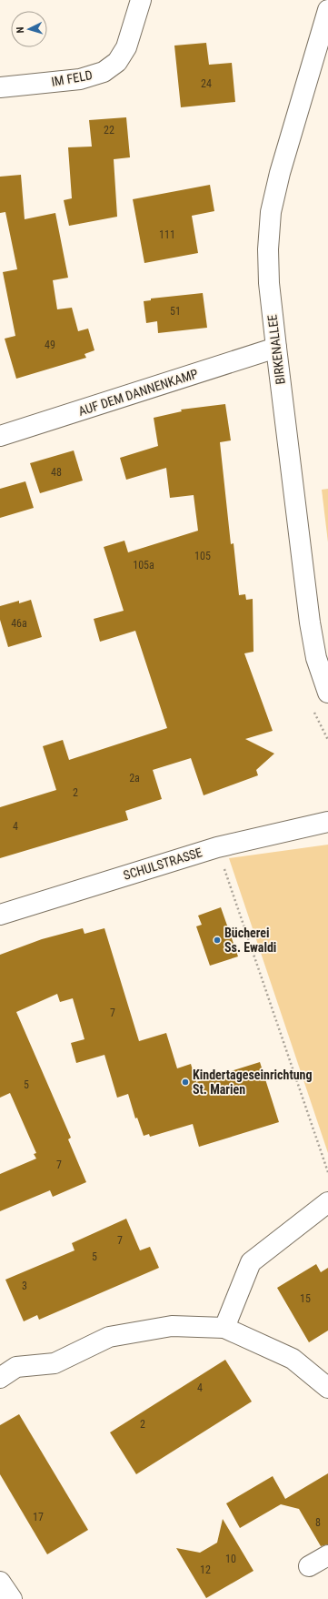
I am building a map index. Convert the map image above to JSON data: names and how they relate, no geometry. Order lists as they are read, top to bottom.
{
  "streets": {
    "street": [
      "IM FELD",
      "BIRKENALLEE",
      "AUF DEM DANNENKAMP",
      "SCHULSTRASSE"
    ]
  },
  "crossings": [
    ["BIRKENALLEE", "AUF DEM DANNENKAMP"]
  ],
  "places": ["Bücherei Ss. Ewaldi", "Kindertageseinrichtung St. Marien"],
  "house_numbers": [
    "24",
    "22",
    "111",
    "51",
    "49",
    "48",
    "105",
    "105a",
    "46a",
    "2a",
    "2",
    "4",
    "7",
    "5",
    "7",
    "7",
    "5",
    "3",
    "15",
    "4",
    "2",
    "17",
    "8",
    "10",
    "12"
  ],
  "north": "left"
}
